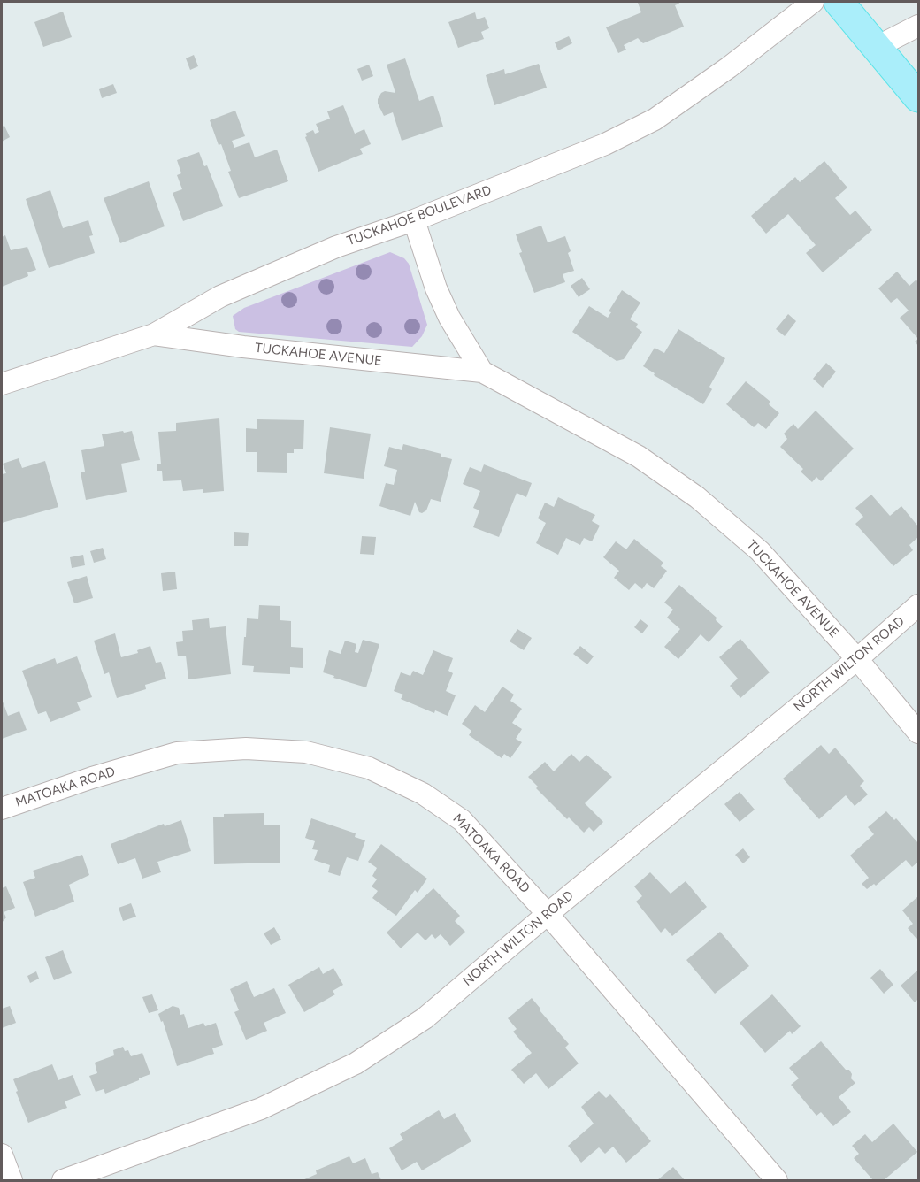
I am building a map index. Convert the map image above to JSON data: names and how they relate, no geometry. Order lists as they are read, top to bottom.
{
  "streets": {
    "street": [
      "TUCKAHOE BOULEVARD",
      "TUCKAHOE AVENUE",
      "NORTH WILTON ROAD",
      "MATOAKA ROAD"
    ]
  },
  "crossings": [
    ["TUCKAHOE BOULEVARD", "TUCKAHOE AVENUE"],
    ["TUCKAHOE AVENUE", "NORTH WILTON ROAD"],
    ["NORTH WILTON ROAD", "MATOAKA ROAD"]
  ]
}
